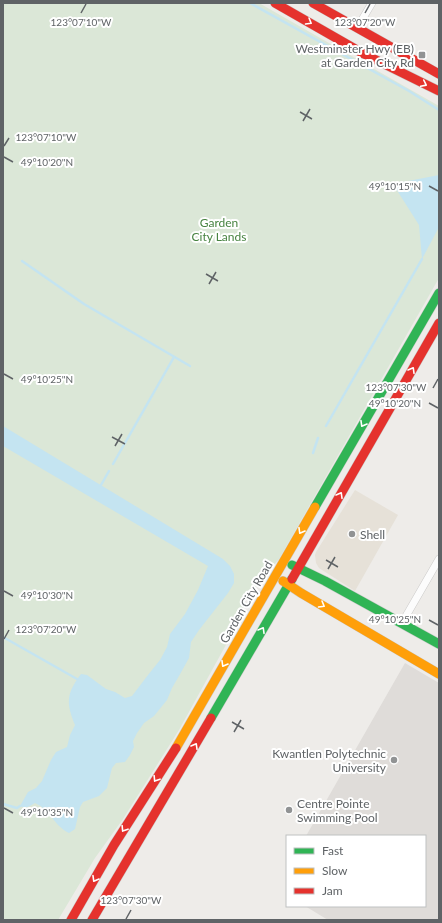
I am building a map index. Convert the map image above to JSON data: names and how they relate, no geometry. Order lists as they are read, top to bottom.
{
  "streets": {
    "main road": ["Garden City Road"]
  },
  "parks": ["Garden City Lands"],
  "places": {
    "transit": ["Westminster Hwy (EB) at Garden City Rd"],
    "other": ["Shell", "Kwantlen Polytechnic University", "Centre Pointe Swimming Pool"]
  },
  "legend": ["Fast", "Slow", "Jam"],
  "coordinates": [
    "123°07'10\"W",
    "123°07'20\"W",
    "49°10'20\"N",
    "49°10'15\"N",
    "49°10'25\"N",
    "123°07'30\"W",
    "49°10'30\"N",
    "49°10'35\"N"
  ]
}
